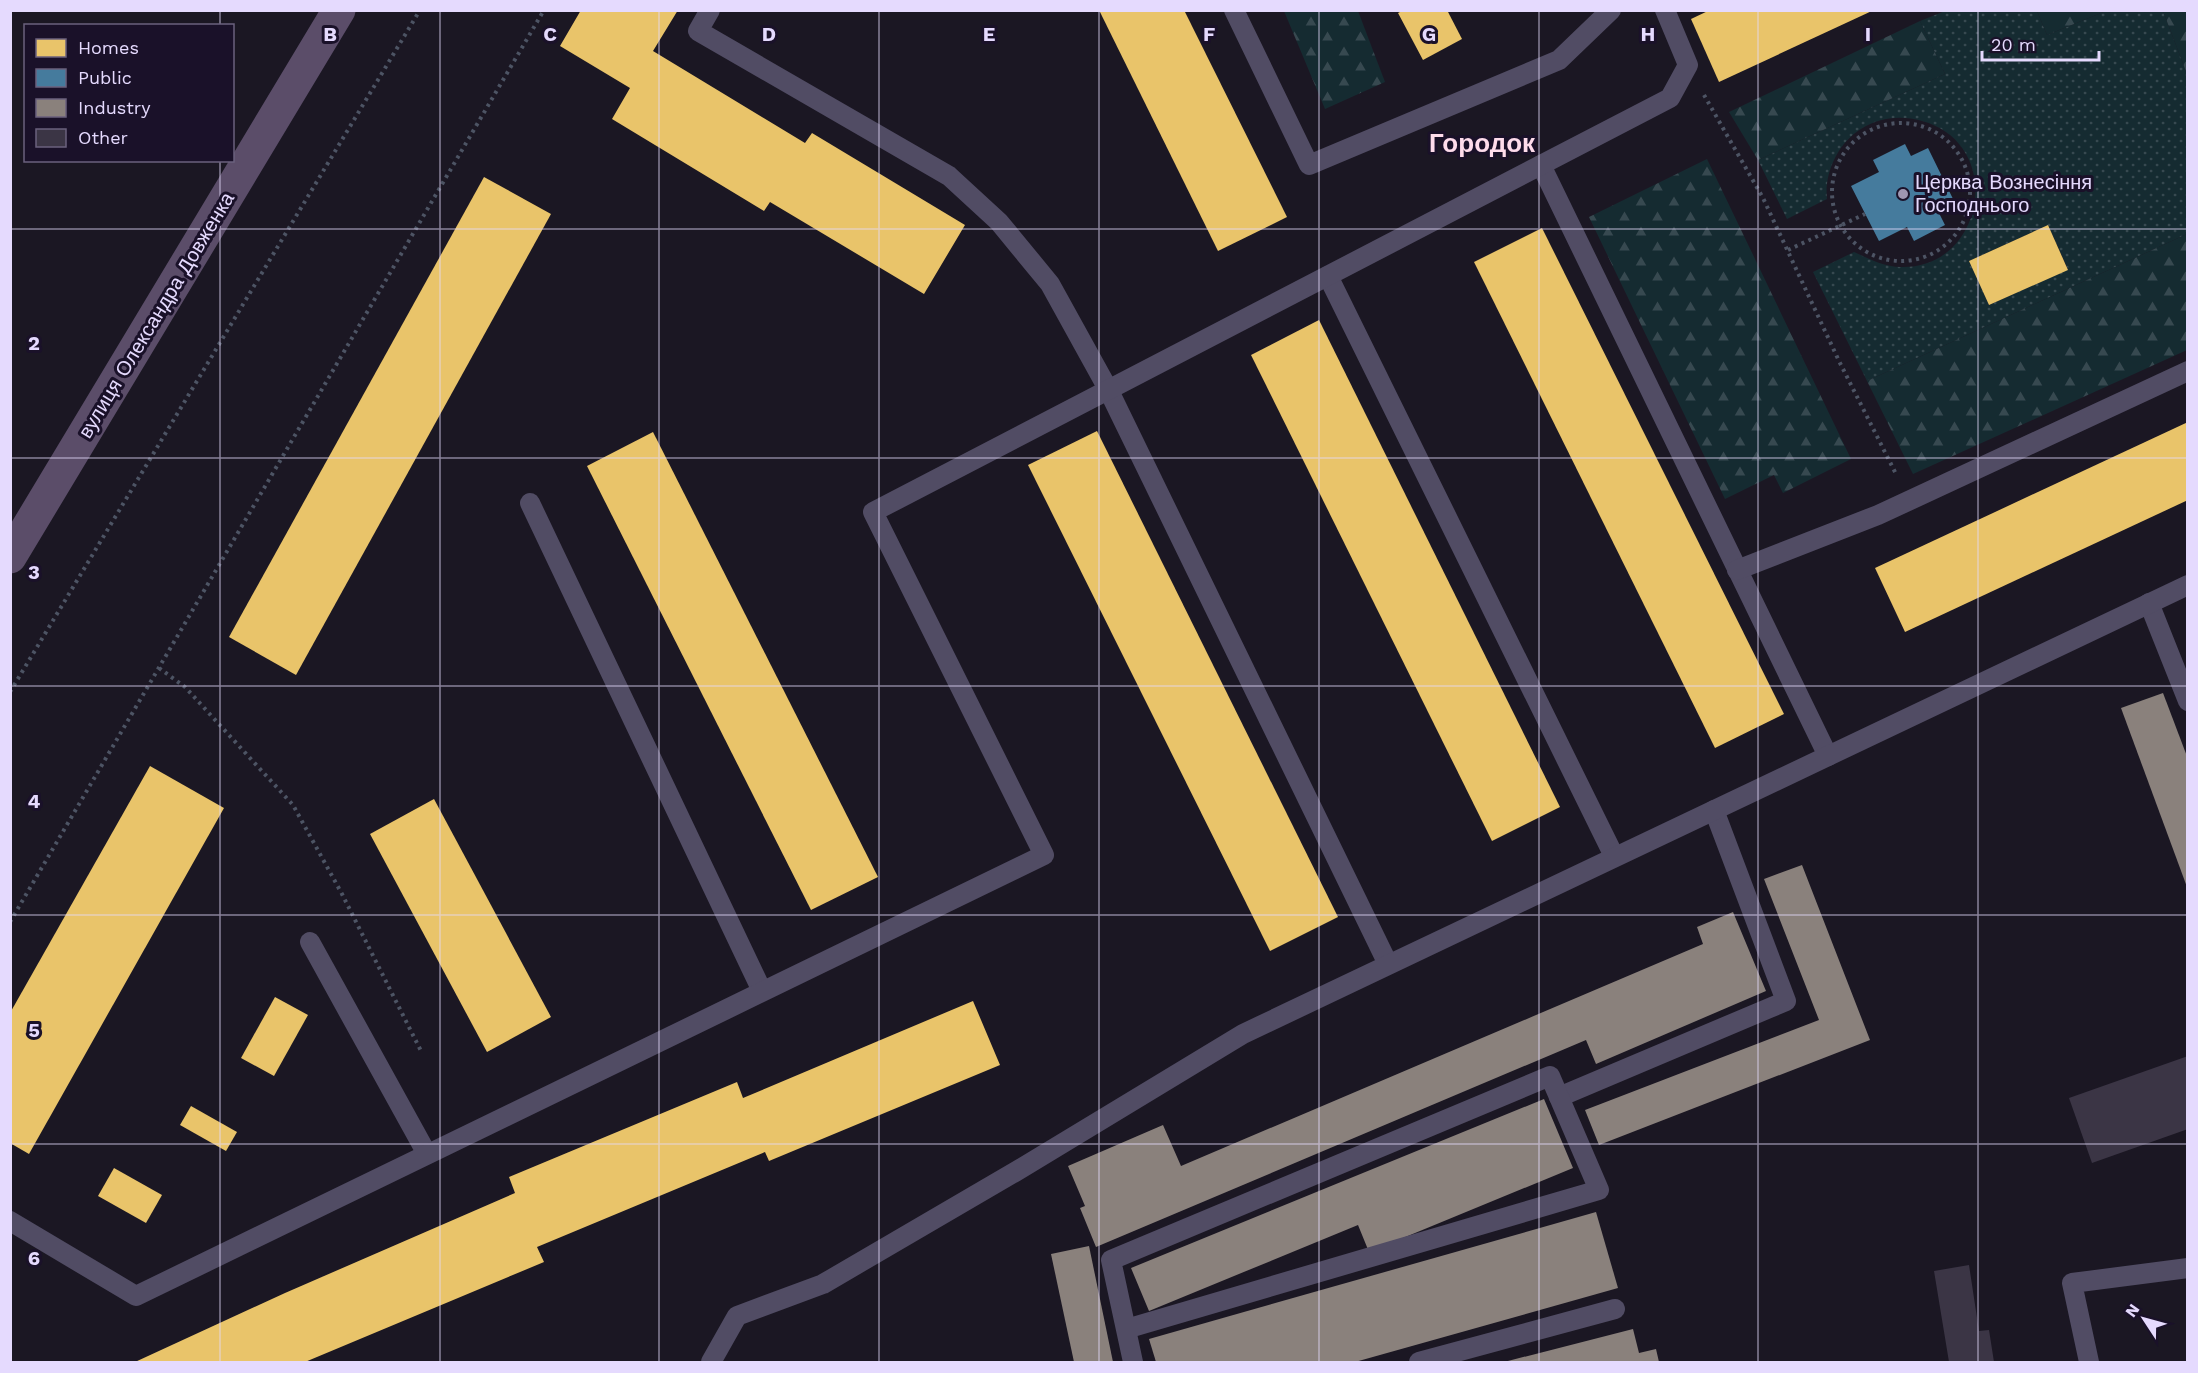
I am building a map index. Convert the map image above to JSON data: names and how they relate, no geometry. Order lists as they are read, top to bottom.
{
  "streets": {
    "main road": ["вулиця Олександра Довженка"]
  },
  "districts": ["Городок"],
  "places": ["Церква Вознесіння Господнього"],
  "legend": [
    "Homes",
    "Public",
    "Industry",
    "Other"
  ],
  "scale_bar": "20 m",
  "north": "top left",
  "grid": {
    "columns": [
      "B",
      "C",
      "D",
      "E",
      "F",
      "G",
      "H",
      "I"
    ],
    "rows": [
      "2",
      "3",
      "4",
      "5",
      "6"
    ]
  }
}
